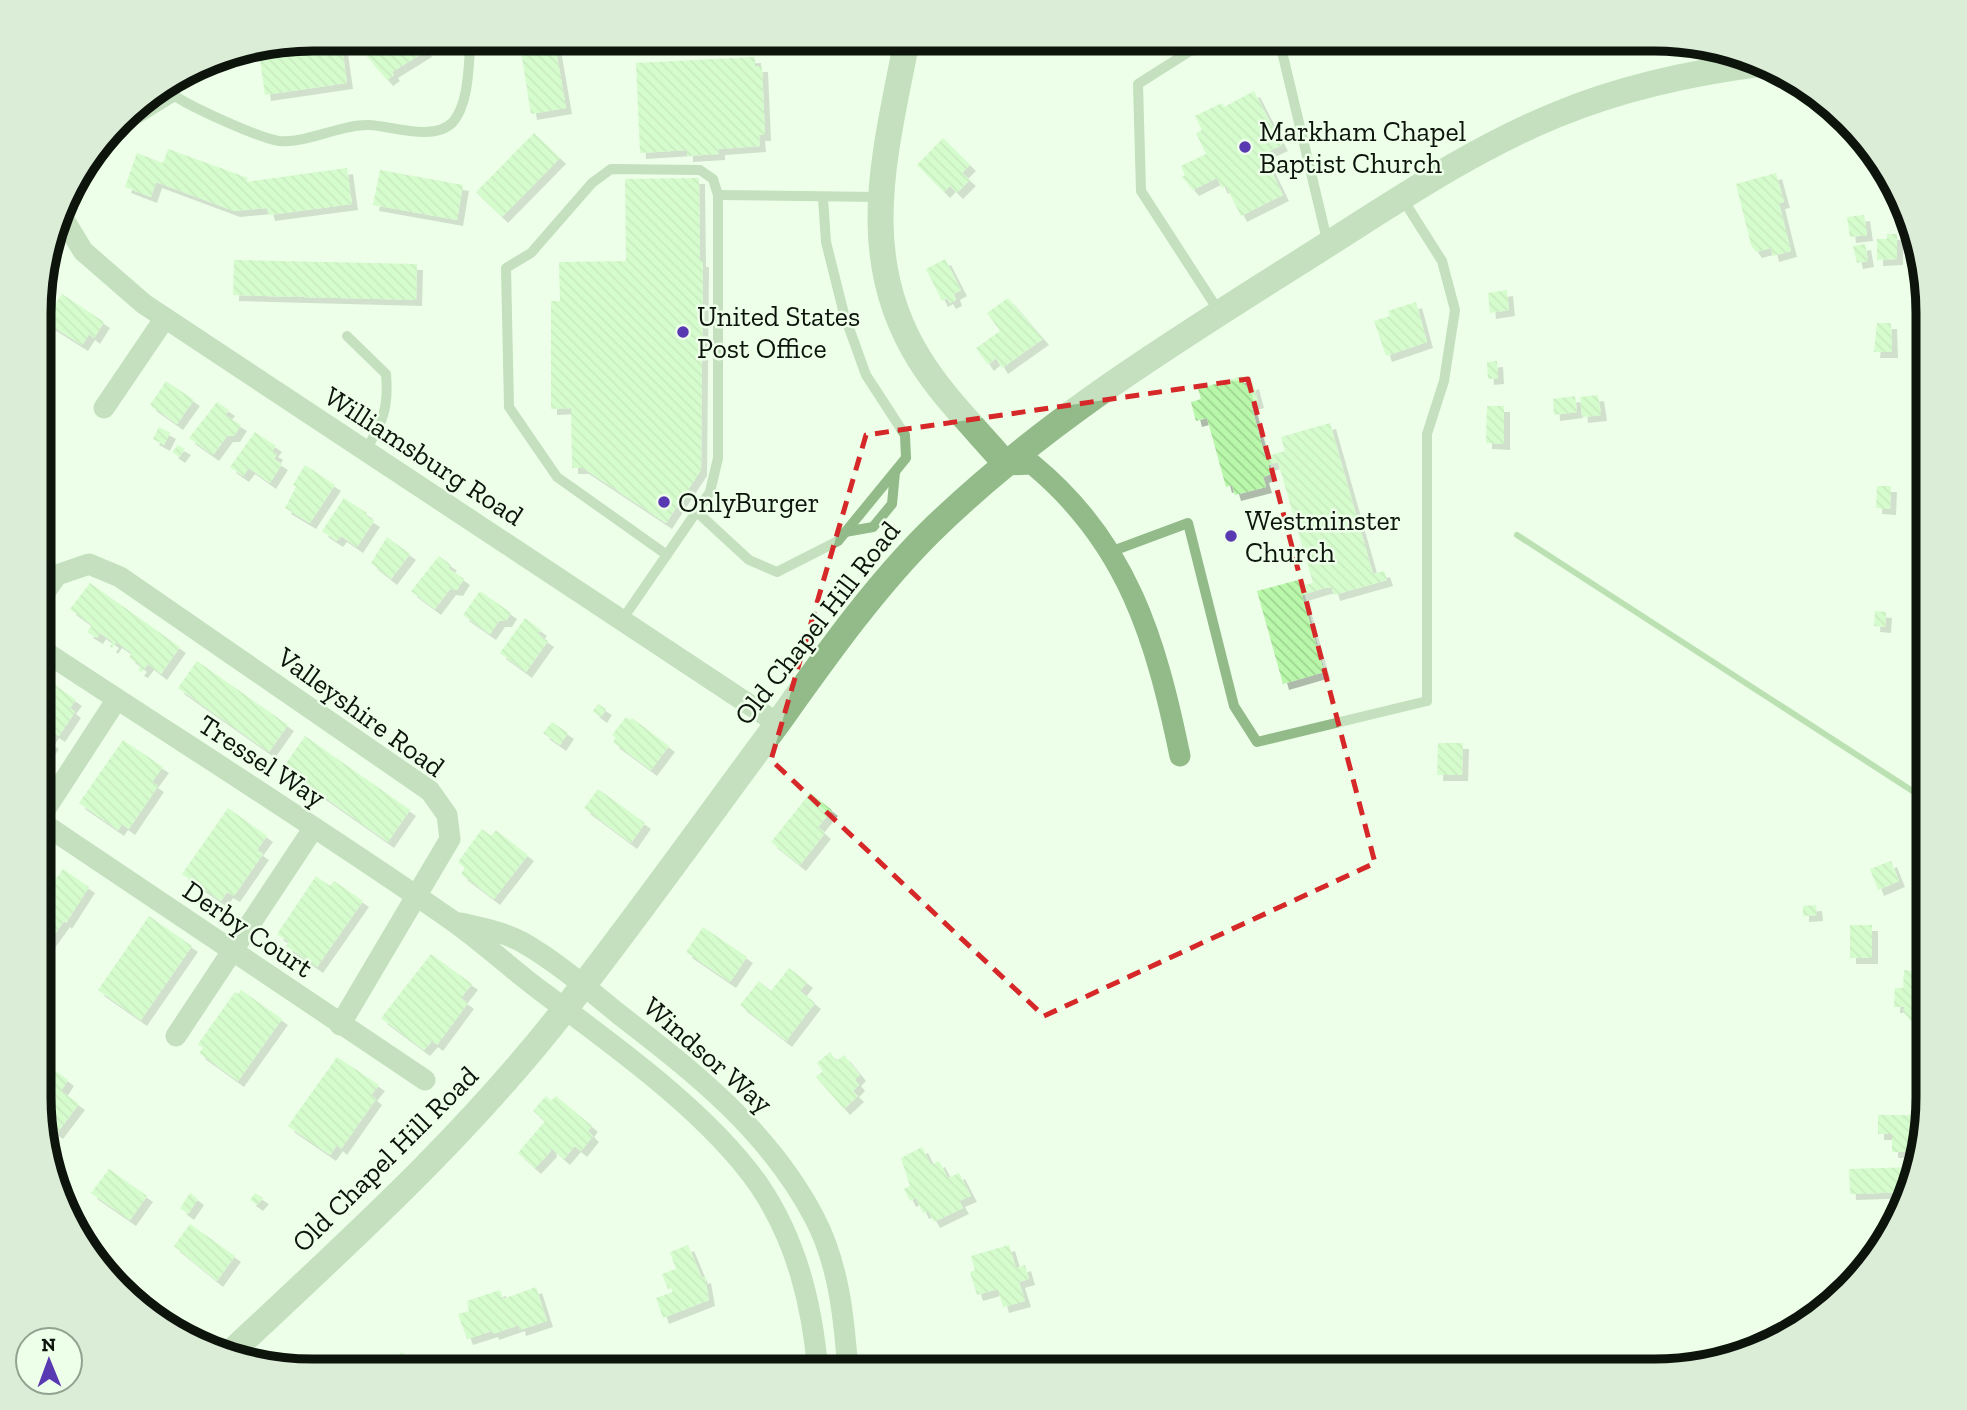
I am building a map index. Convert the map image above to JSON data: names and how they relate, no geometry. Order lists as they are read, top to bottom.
{
  "streets": {
    "street": [
      "Williamsburg Road",
      "Old Chapel Hill Road",
      "Valleyshire Road",
      "Tressel Way",
      "Derby Court",
      "Windsor Way"
    ]
  },
  "crossings": [
    ["Williamsburg Road", "Old Chapel Hill Road"],
    ["Old Chapel Hill Road", "Tressel Way"],
    ["Old Chapel Hill Road", "Windsor Way"],
    ["Valleyshire Road", "Tressel Way"],
    ["Valleyshire Road", "Derby Court"],
    ["Tressel Way", "Windsor Way"]
  ],
  "places": [
    "Markham Chapel Baptist Church",
    "United States Post Office",
    "OnlyBurger",
    "Westminster Church"
  ],
  "north": "top"
}
